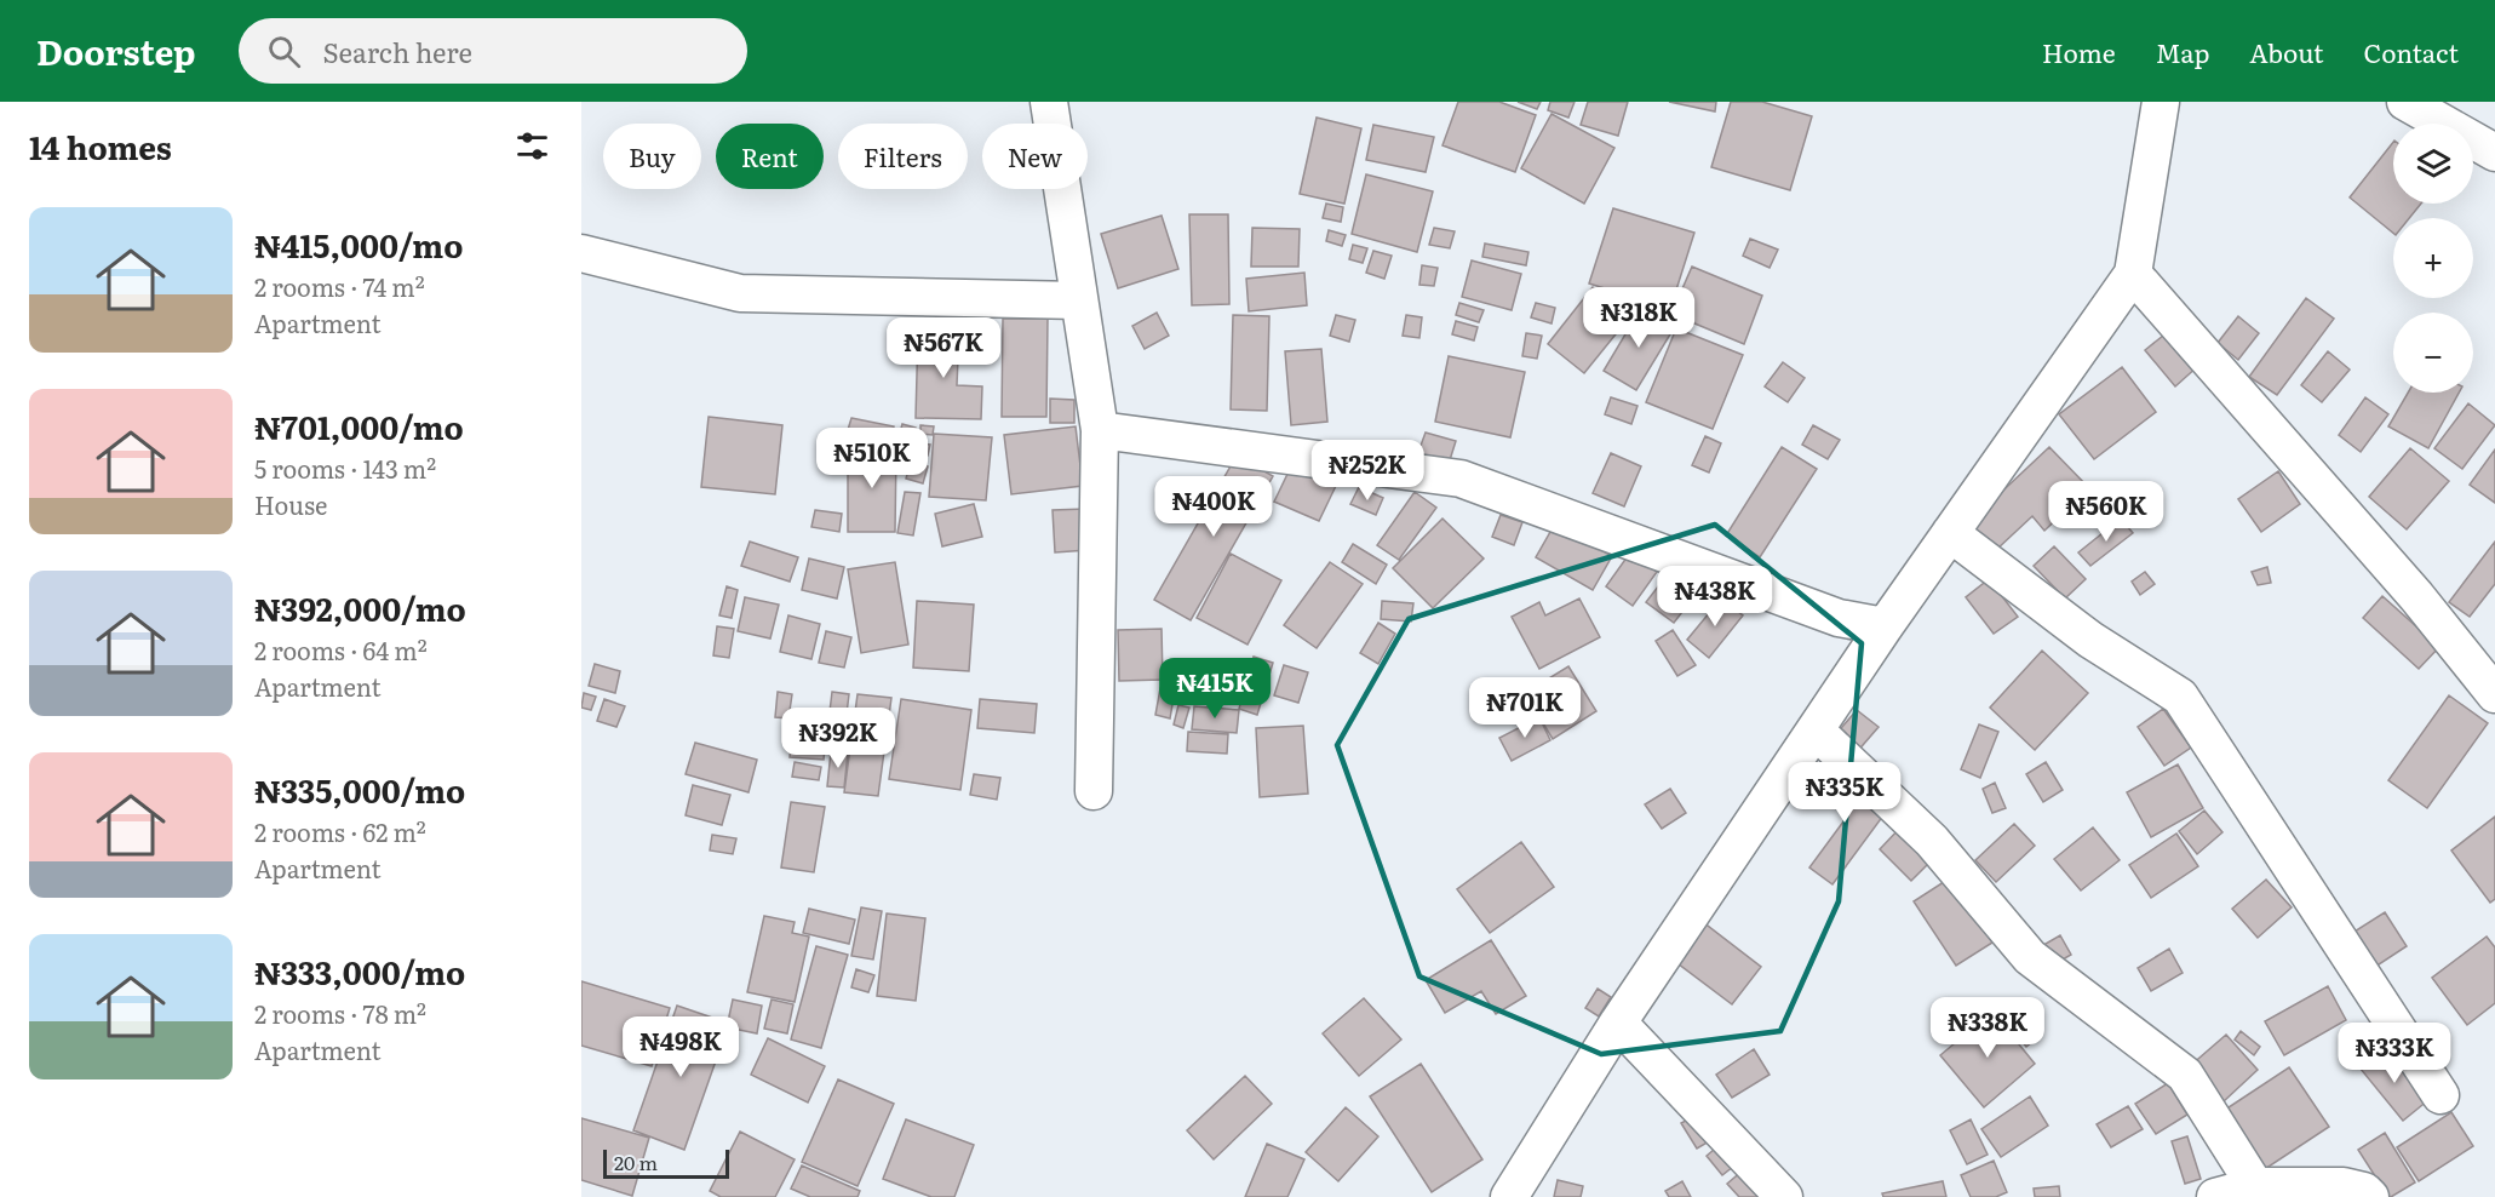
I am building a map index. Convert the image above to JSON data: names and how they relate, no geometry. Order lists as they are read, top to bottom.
{
  "scale_bar": "20 m",
  "page": {
    "header": "Doorstep",
    "search": "Search here",
    "nav": [
      "Home",
      "Map",
      "About",
      "Contact"
    ],
    "heading": "14 homes",
    "map_buttons": ["+", "−"],
    "chip": [
      "Buy",
      "Rent",
      "Filters",
      "New"
    ],
    "list": [
      {
        "name": "₦415,000/mo",
        "note": "2 rooms · 74 m² · Apartment"
      },
      {
        "name": "₦701,000/mo",
        "note": "5 rooms · 143 m² · House"
      },
      {
        "name": "₦392,000/mo",
        "note": "2 rooms · 64 m² · Apartment"
      },
      {
        "name": "₦335,000/mo",
        "note": "2 rooms · 62 m² · Apartment"
      },
      {
        "name": "₦333,000/mo",
        "note": "2 rooms · 78 m² · Apartment"
      }
    ],
    "price": [
      "₦318K",
      "₦567K",
      "₦510K",
      "₦252K",
      "₦400K",
      "₦560K",
      "₦438K",
      "₦415K",
      "₦701K",
      "₦392K",
      "₦335K",
      "₦338K",
      "₦498K",
      "₦333K"
    ],
    "scale": "20 m"
  }
}
